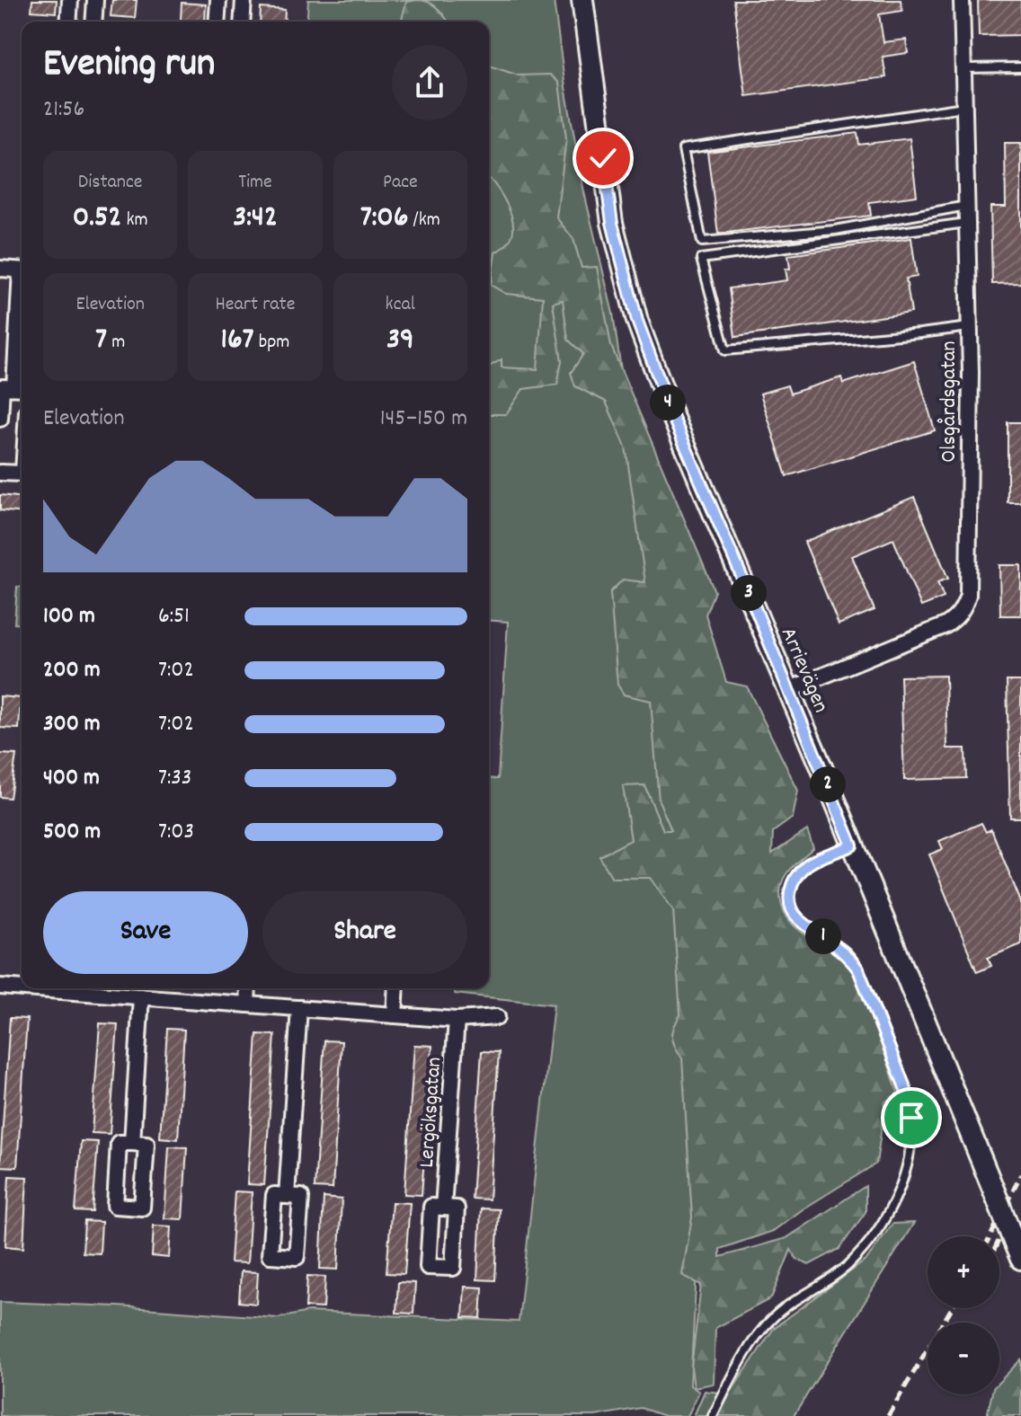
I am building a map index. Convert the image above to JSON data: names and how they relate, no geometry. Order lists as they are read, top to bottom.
{
  "streets": {
    "main road": ["Arrievägen"],
    "street": ["Olsgårdsgatan", "Lergöksgatan"]
  },
  "crossings": [
    ["Olsgårdsgatan", "Arrievägen"]
  ],
  "page": {
    "heading": ["Evening run", "21:56"],
    "stats": [
      ["Distance", "0.52 km"],
      ["Time", "3:42"],
      ["Pace", "7:06 /km"],
      ["Elevation", "7 m"],
      ["Heart rate", "167 bpm"],
      ["kcal", "39"]
    ],
    "pins": [
      "4",
      "3",
      "2",
      "1"
    ],
    "chart": ["Elevation", "145–150 m"],
    "list": [
      {
        "name": "100 m",
        "note": "6:51"
      },
      {
        "name": "200 m",
        "note": "7:02"
      },
      {
        "name": "300 m",
        "note": "7:02"
      },
      {
        "name": "400 m",
        "note": "7:33"
      },
      {
        "name": "500 m",
        "note": "7:03"
      }
    ],
    "buttons": ["Save", "Share"],
    "map_buttons": ["+", "−"]
  }
}
